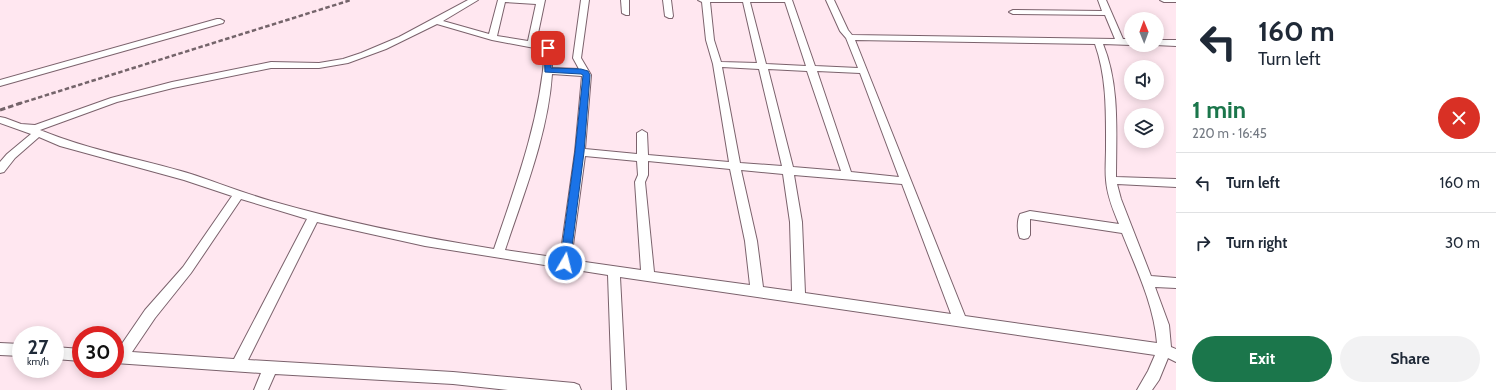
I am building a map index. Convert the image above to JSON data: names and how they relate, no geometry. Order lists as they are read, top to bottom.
{
  "north": "top",
  "page": {
    "turn": ["160 m", "Turn left"],
    "heading": ["1 min", "220 m · 16:45"],
    "list": [
      {
        "name": "Turn left",
        "value": "160 m"
      },
      {
        "name": "Turn right",
        "value": "30 m"
      }
    ],
    "speed": "27 km/h",
    "limit": "30",
    "buttons": ["Exit", "Share"]
  }
}
